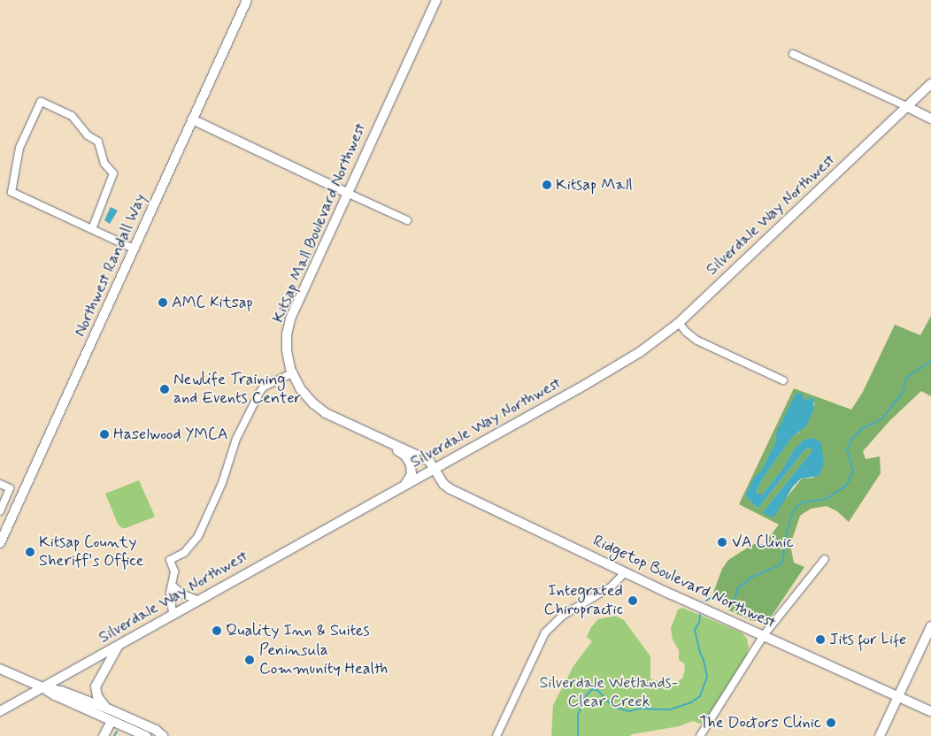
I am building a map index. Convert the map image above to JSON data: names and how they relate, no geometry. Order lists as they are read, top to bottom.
{
  "streets": {
    "main road": [
      "Silverdale Way Northwest",
      "Kitsap Mall Boulevard Northwest",
      "Northwest Randall Way",
      "Ridgetop Boulevard Northwest"
    ]
  },
  "crossings": [
    ["Silverdale Way Northwest", "Kitsap Mall Boulevard Northwest"],
    ["Silverdale Way Northwest", "Ridgetop Boulevard Northwest"],
    ["Kitsap Mall Boulevard Northwest", "Ridgetop Boulevard Northwest"]
  ],
  "parks": ["Silverdale Wetlands- Clear Creek"],
  "places": [
    "Kitsap Mall",
    "AMC Kitsap",
    "Newlife Training and Events Center",
    "Haselwood YMCA",
    "VA Clinic",
    "Kitsap County Sheriff's Office",
    "Integrated Chiropractic",
    "Quality Inn & Suites",
    "Jits for Life",
    "Peninsula Community Health",
    "The Doctors Clinic"
  ]
}
